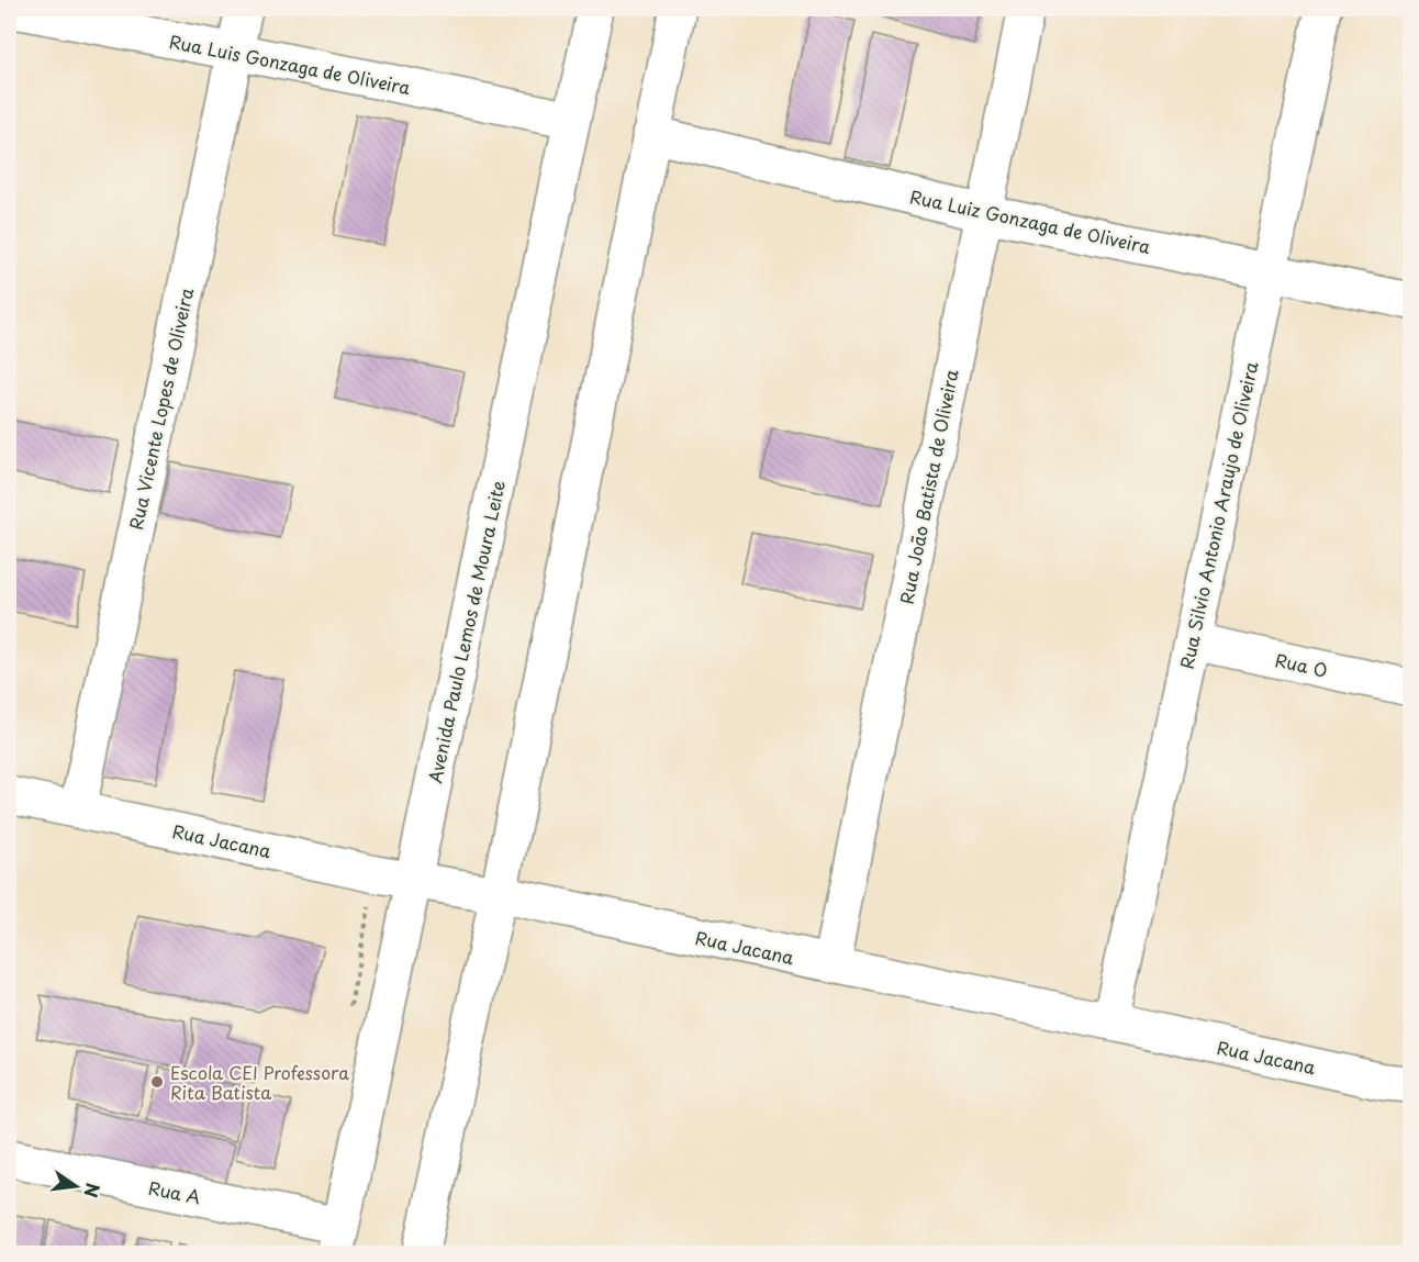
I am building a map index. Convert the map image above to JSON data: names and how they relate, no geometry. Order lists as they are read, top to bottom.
{
  "streets": {
    "street": [
      "Rua Luis Gonzaga de Oliveira",
      "Rua Luiz Gonzaga de Oliveira",
      "Rua Vicente Lopes de Oliveira",
      "Rua João Batista de Oliveira",
      "Rua Silvio Antonio Araujo de Oliveira",
      "Avenida Paulo Lemos de Moura Leite",
      "Rua O",
      "Rua Jacana",
      "Rua A"
    ]
  },
  "crossings": [
    ["Rua Luis Gonzaga de Oliveira", "Rua Vicente Lopes de Oliveira"],
    ["Rua Luis Gonzaga de Oliveira", "Avenida Paulo Lemos de Moura Leite"],
    ["Rua Luiz Gonzaga de Oliveira", "Rua João Batista de Oliveira"],
    ["Rua Luiz Gonzaga de Oliveira", "Rua Silvio Antonio Araujo de Oliveira"],
    ["Rua Vicente Lopes de Oliveira", "Rua Jacana"],
    ["Rua João Batista de Oliveira", "Rua Jacana"],
    ["Rua Silvio Antonio Araujo de Oliveira", "Rua O"],
    ["Rua Silvio Antonio Araujo de Oliveira", "Rua Jacana"],
    ["Avenida Paulo Lemos de Moura Leite", "Rua Jacana"],
    ["Avenida Paulo Lemos de Moura Leite", "Rua A"]
  ],
  "places": ["Escola CEI Professora Rita Batista"],
  "north": "right"
}
